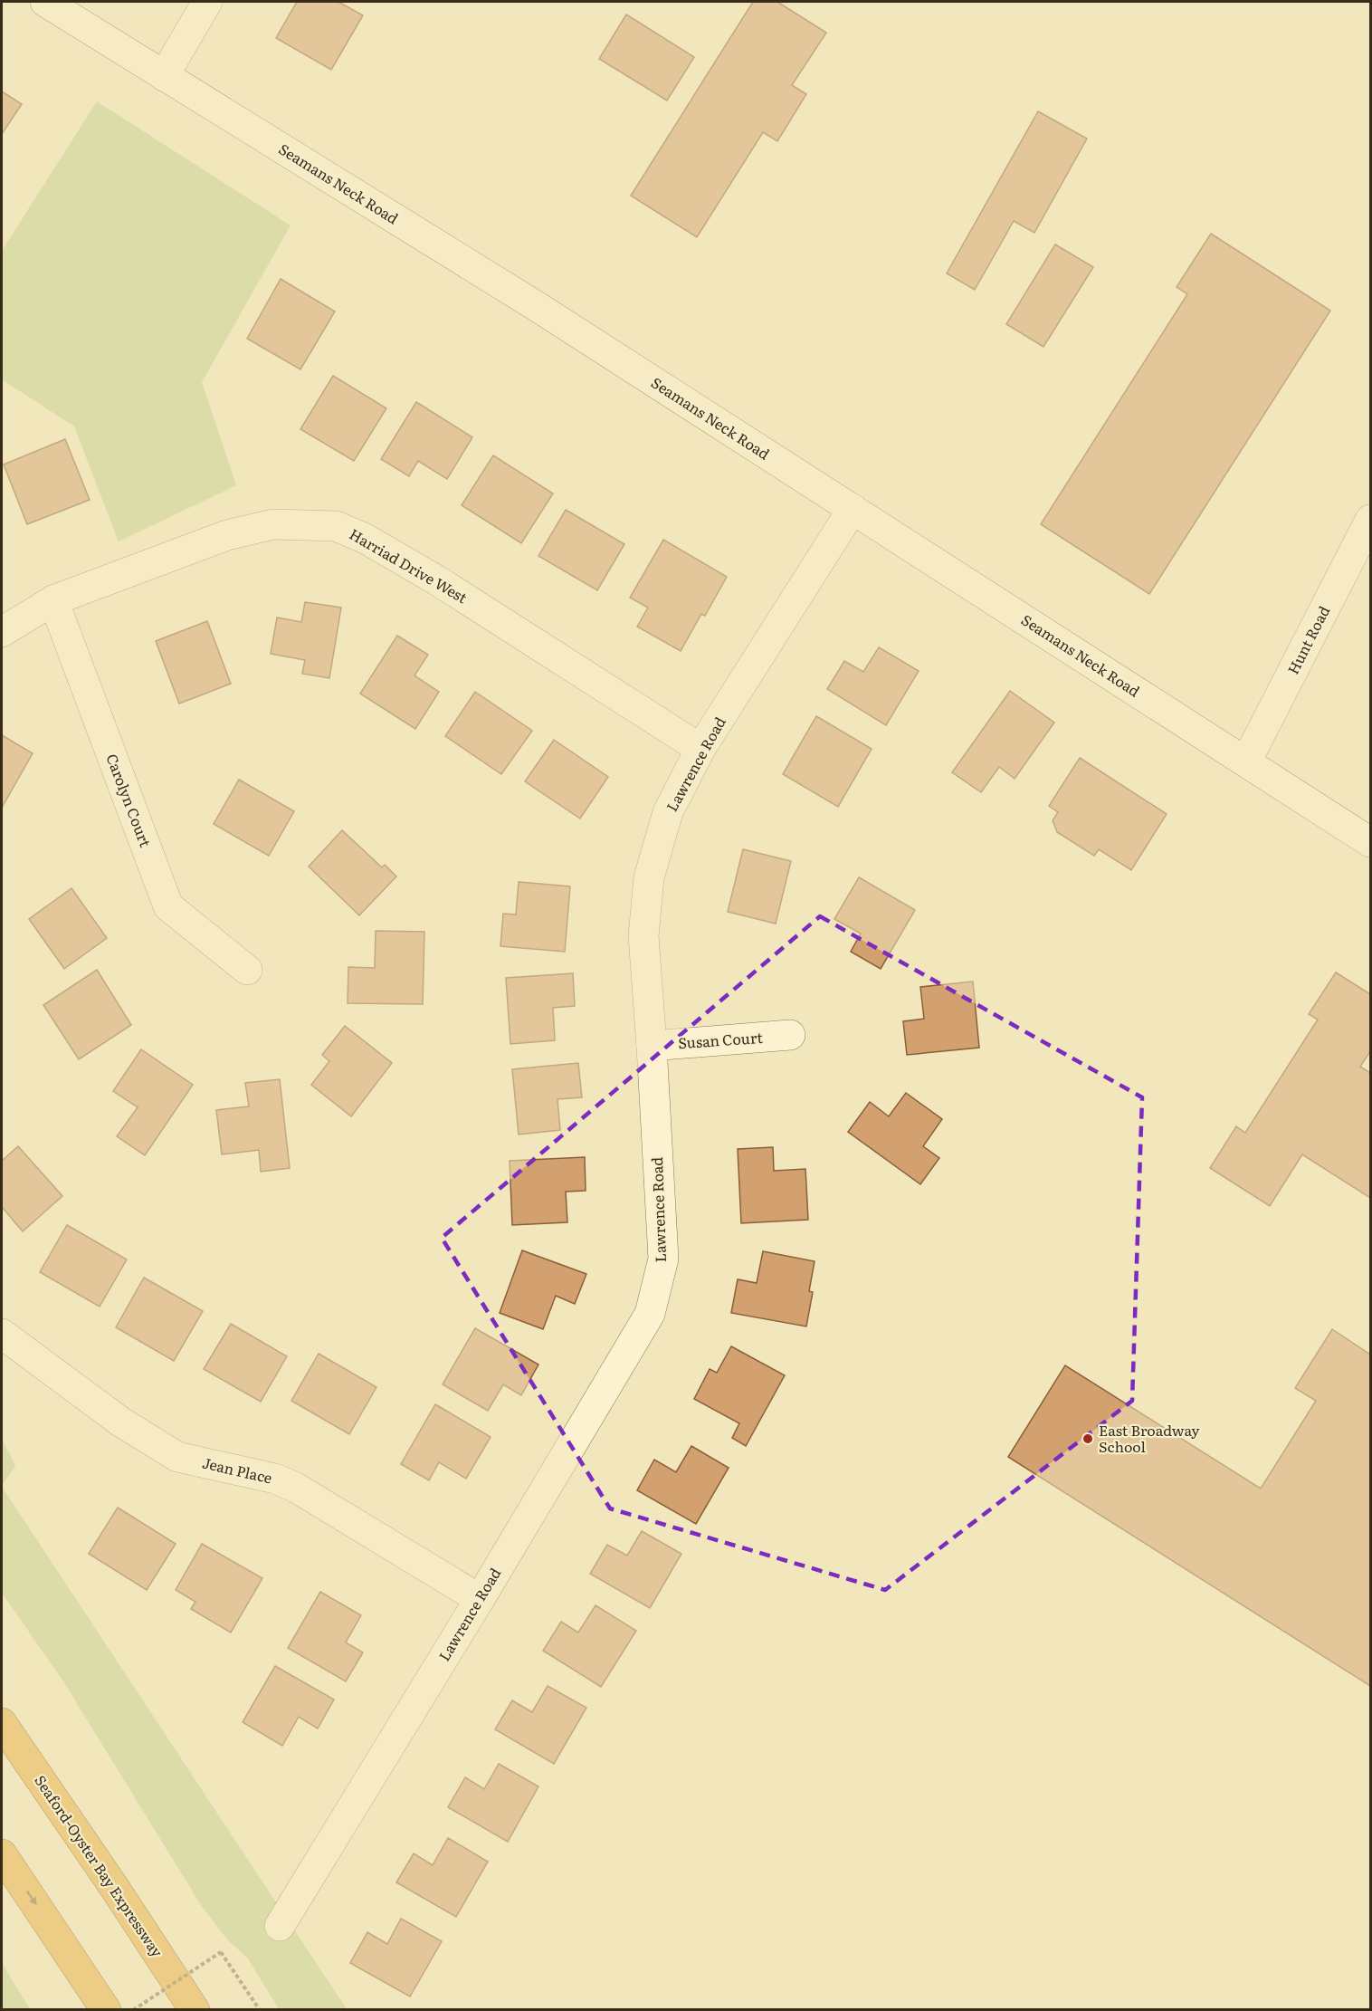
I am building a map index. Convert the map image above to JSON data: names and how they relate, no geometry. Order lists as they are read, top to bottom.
{
  "streets": {
    "highway": ["Seaford-Oyster Bay Expressway"],
    "street": [
      "Seamans Neck Road",
      "Harriad Drive West",
      "Hunt Road",
      "Lawrence Road",
      "Carolyn Court",
      "Susan Court",
      "Jean Place"
    ]
  },
  "crossings": [
    ["Seamans Neck Road", "Hunt Road"],
    ["Seamans Neck Road", "Lawrence Road"],
    ["Harriad Drive West", "Lawrence Road"],
    ["Harriad Drive West", "Carolyn Court"],
    ["Lawrence Road", "Susan Court"],
    ["Lawrence Road", "Jean Place"]
  ],
  "places": ["East Broadway School"]
}
